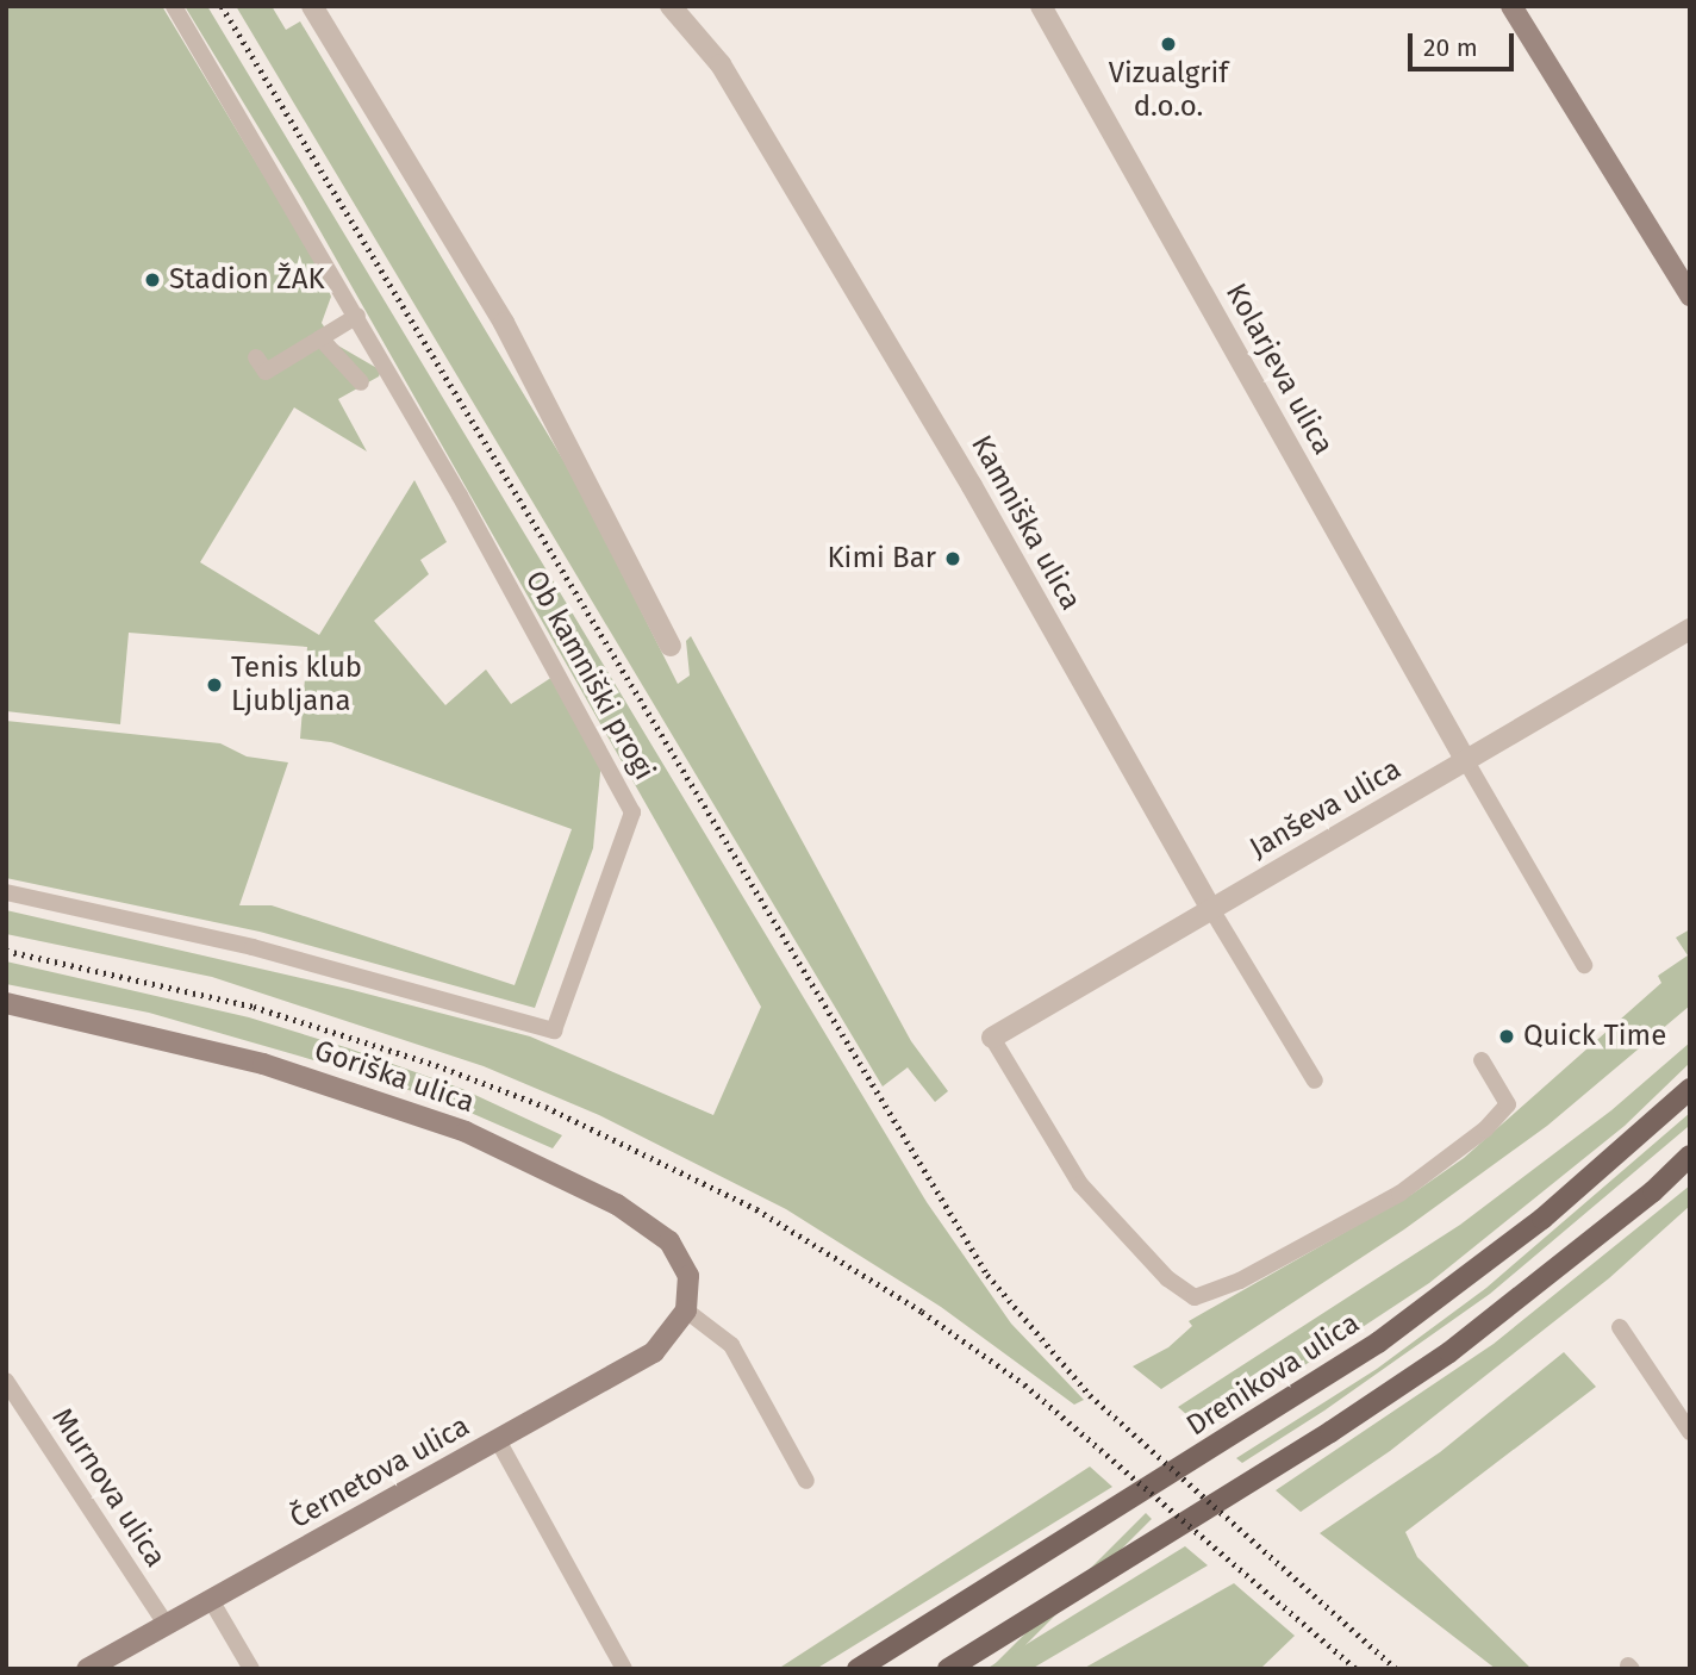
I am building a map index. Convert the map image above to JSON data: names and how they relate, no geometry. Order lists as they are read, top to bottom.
{
  "streets": {
    "main road": ["Drenikova ulica"],
    "street": [
      "Kolarjeva ulica",
      "Kamniška ulica",
      "Janševa ulica",
      "Goriška ulica",
      "Černetova ulica"
    ],
    "lane": ["Ob kamniški progi", "Murnova ulica"]
  },
  "crossings": [
    ["Kolarjeva ulica", "Janševa ulica"],
    ["Kamniška ulica", "Janševa ulica"],
    ["Goriška ulica", "Černetova ulica"],
    ["Černetova ulica", "Murnova ulica"]
  ],
  "places": [
    "Vizualgrif d.o.o.",
    "Stadion ŽAK",
    "Kimi Bar",
    "Tenis klub Ljubljana",
    "Quick Time"
  ],
  "scale_bar": "20 m"
}
